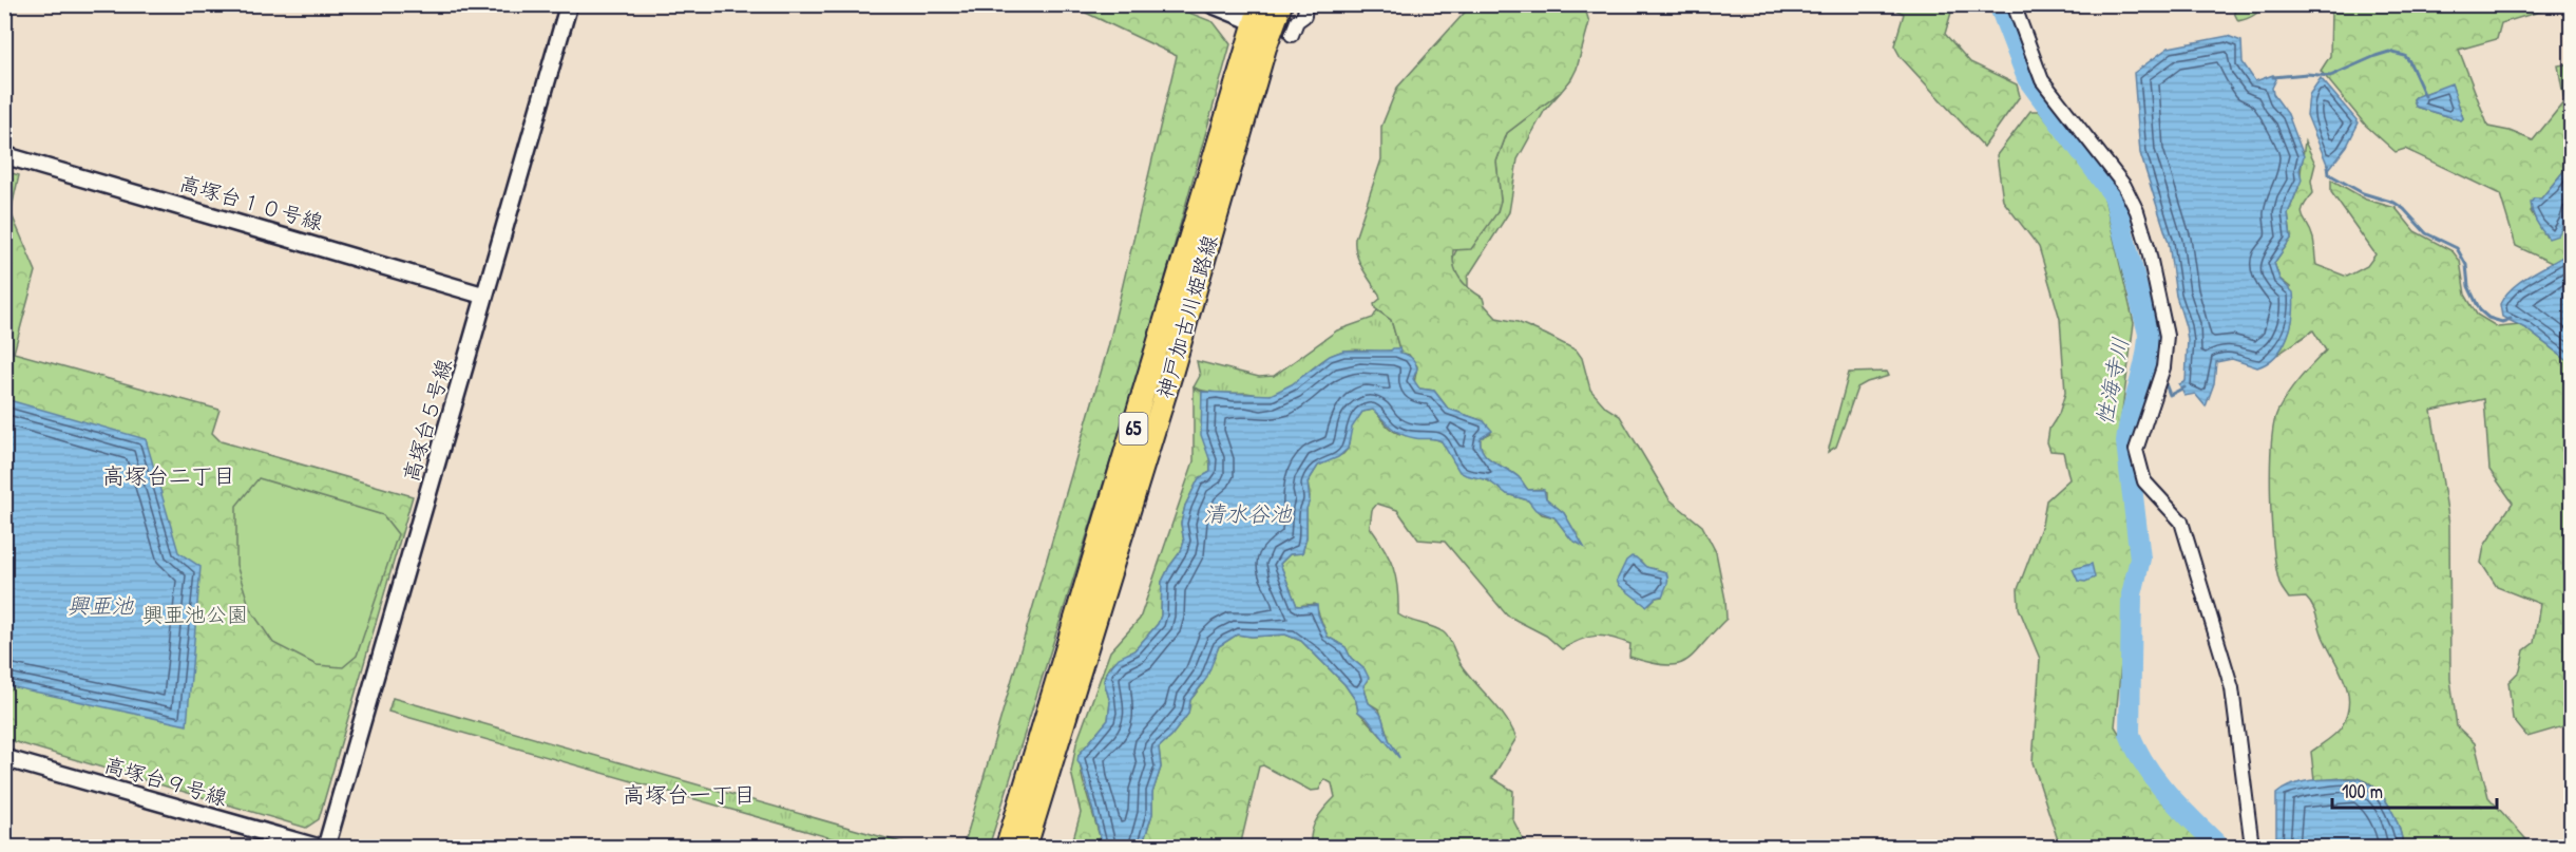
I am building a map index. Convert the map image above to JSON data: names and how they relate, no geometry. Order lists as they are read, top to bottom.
{
  "streets": {
    "main road": ["神戸加古川姫路線", "65"],
    "street": ["高塚台１０号線", "高塚台５号線", "高塚台９号線"]
  },
  "crossings": [
    ["高塚台１０号線", "高塚台５号線"]
  ],
  "districts": ["高塚台二丁目", "高塚台一丁目"],
  "water": ["性海寺川", "清水谷池", "興亜池"],
  "parks": ["興亜池公園"],
  "scale_bar": "100 m"
}
